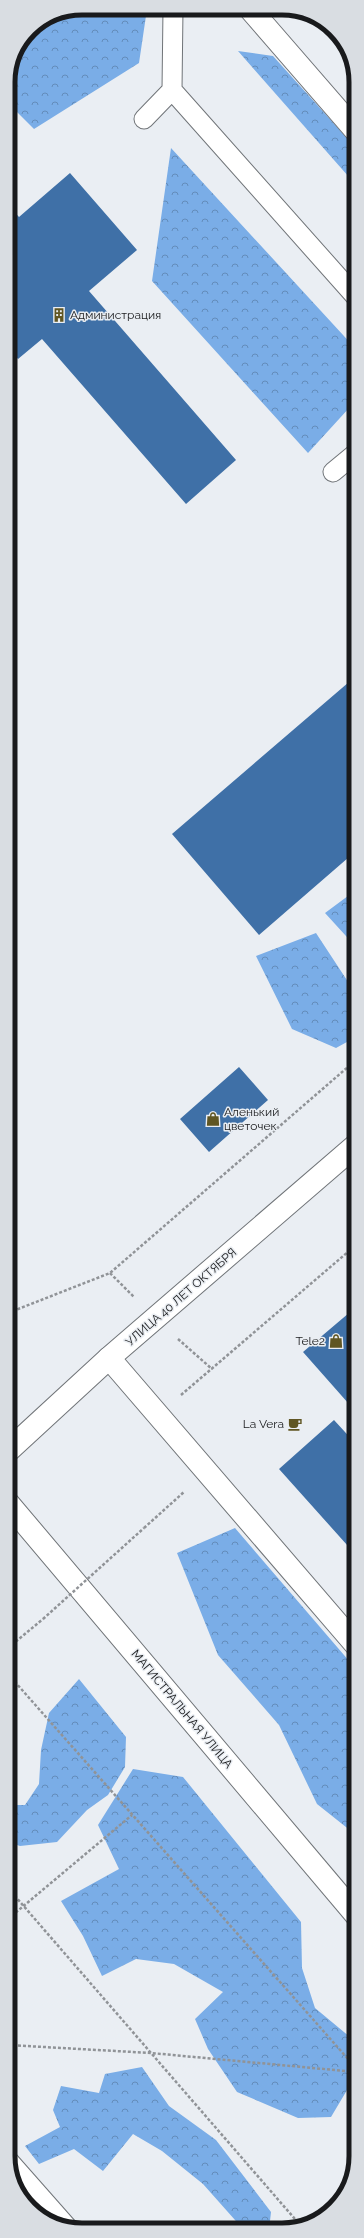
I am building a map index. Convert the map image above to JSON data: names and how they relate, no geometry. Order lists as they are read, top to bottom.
{
  "streets": {
    "street": ["УЛИЦА 40 ЛЕТ ОКТЯБРЯ", "МАГИСТРАЛЬНАЯ УЛИЦА"]
  },
  "places": {
    "building": ["Администрация"],
    "shop": ["Аленький цветочек", "Tele2"],
    "cafe": ["La Vera"]
  }
}
